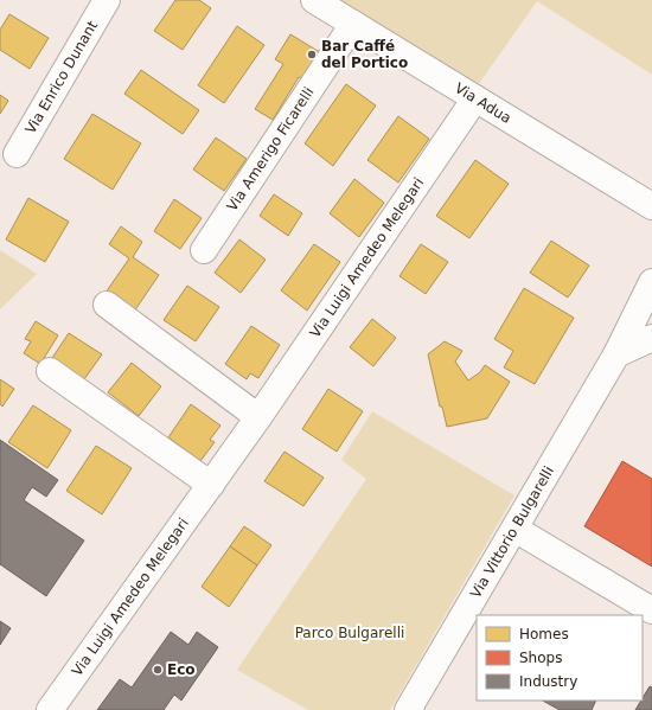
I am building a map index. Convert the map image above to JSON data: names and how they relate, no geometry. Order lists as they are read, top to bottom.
{
  "streets": {
    "street": [
      "Via Enrico Dunant",
      "Via Adua",
      "Via Amerigo Ficarelli",
      "Via Luigi Amedeo Melegari",
      "Via Vittorio Bulgarelli"
    ]
  },
  "crossings": [
    ["Via Adua", "Via Amerigo Ficarelli"],
    ["Via Adua", "Via Luigi Amedeo Melegari"]
  ],
  "parks": ["Parco Bulgarelli"],
  "places": ["Bar Caffé del Portico", "Eco"],
  "legend": ["Homes", "Shops", "Industry"]
}
